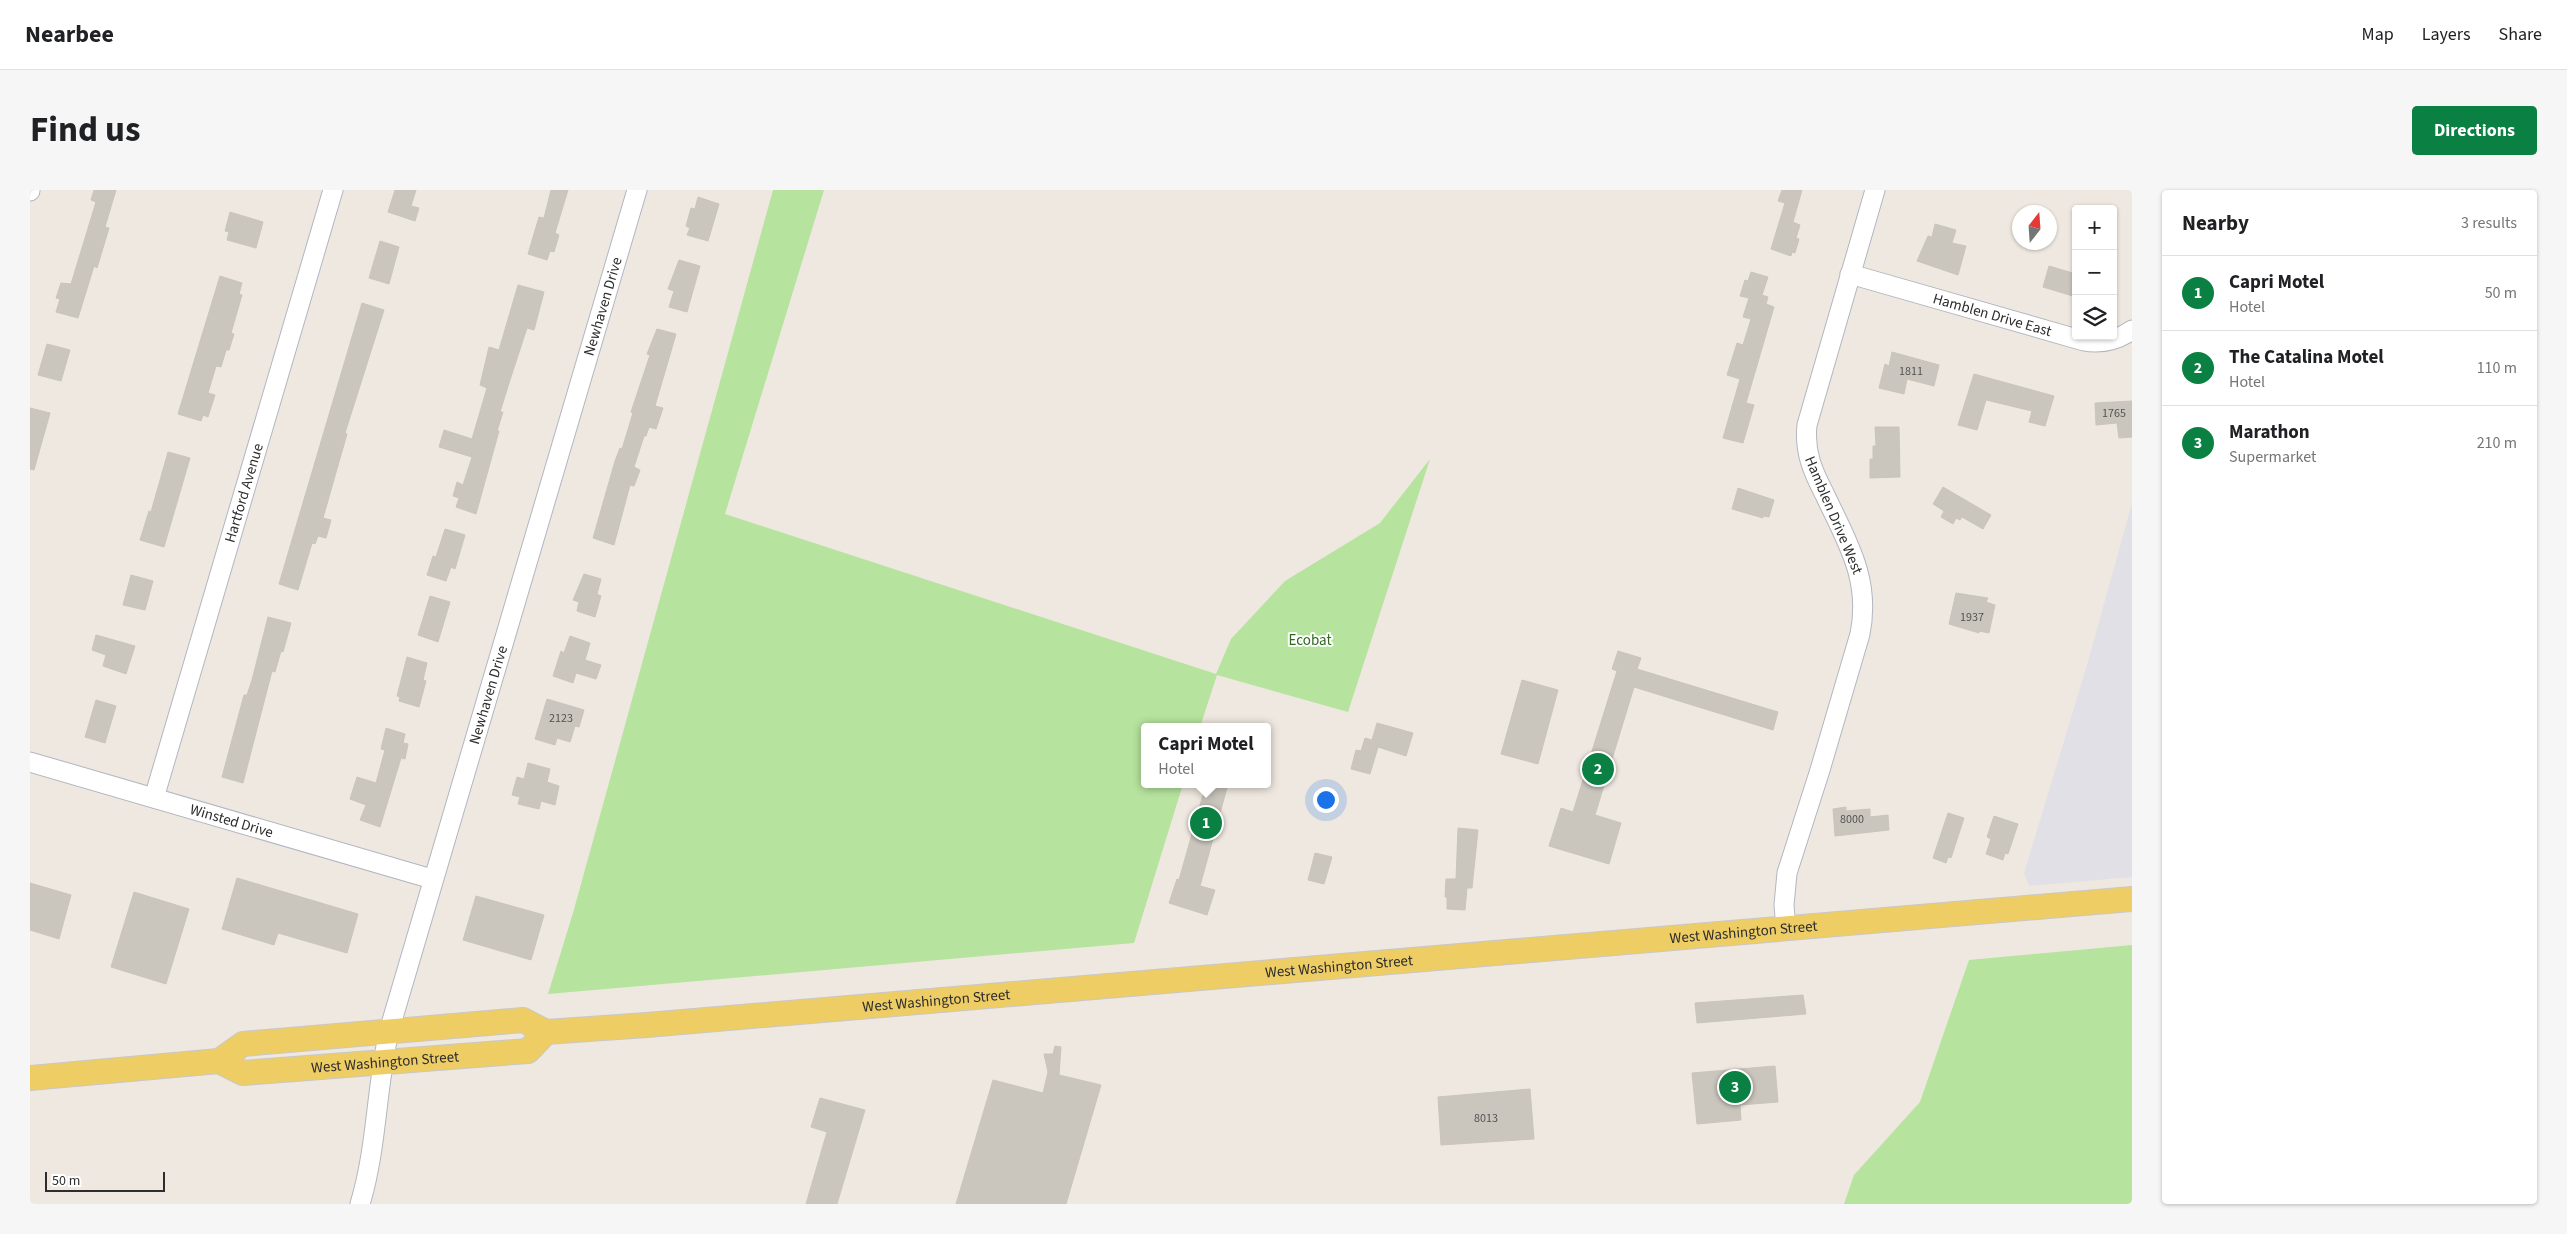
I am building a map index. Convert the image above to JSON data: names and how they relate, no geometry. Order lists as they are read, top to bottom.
{
  "streets": {
    "main road": ["West Washington Street"],
    "street": [
      "Newhaven Drive",
      "Hamblen Drive East",
      "Hartford Avenue",
      "Hamblen Drive West",
      "Winsted Drive"
    ]
  },
  "crossings": [
    ["Newhaven Drive", "Winsted Drive"],
    ["Newhaven Drive", "West Washington Street"],
    ["Hamblen Drive East", "Hamblen Drive West"],
    ["Hartford Avenue", "Winsted Drive"],
    ["Hamblen Drive West", "West Washington Street"]
  ],
  "parks": ["Ecobat"],
  "house_numbers": [
    "1811",
    "1765",
    "1937",
    "2123",
    "8000",
    "8013"
  ],
  "scale_bar": "50 m",
  "north": "top",
  "page": {
    "header": "Nearbee",
    "nav": ["Map", "Layers", "Share"],
    "title": "Find us",
    "buttons": "Directions",
    "heading": ["Nearby", "3 results"],
    "map_buttons": ["+", "−"],
    "list": [
      {
        "mark": "1",
        "name": "Capri Motel",
        "note": "Hotel",
        "value": "50 m"
      },
      {
        "mark": "2",
        "name": "The Catalina Motel",
        "note": "Hotel",
        "value": "110 m"
      },
      {
        "mark": "3",
        "name": "Marathon",
        "note": "Supermarket",
        "value": "210 m"
      }
    ],
    "popup": ["Capri Motel", "Hotel"],
    "pins": ["2", "1", "3"],
    "scale": "50 m"
  }
}
